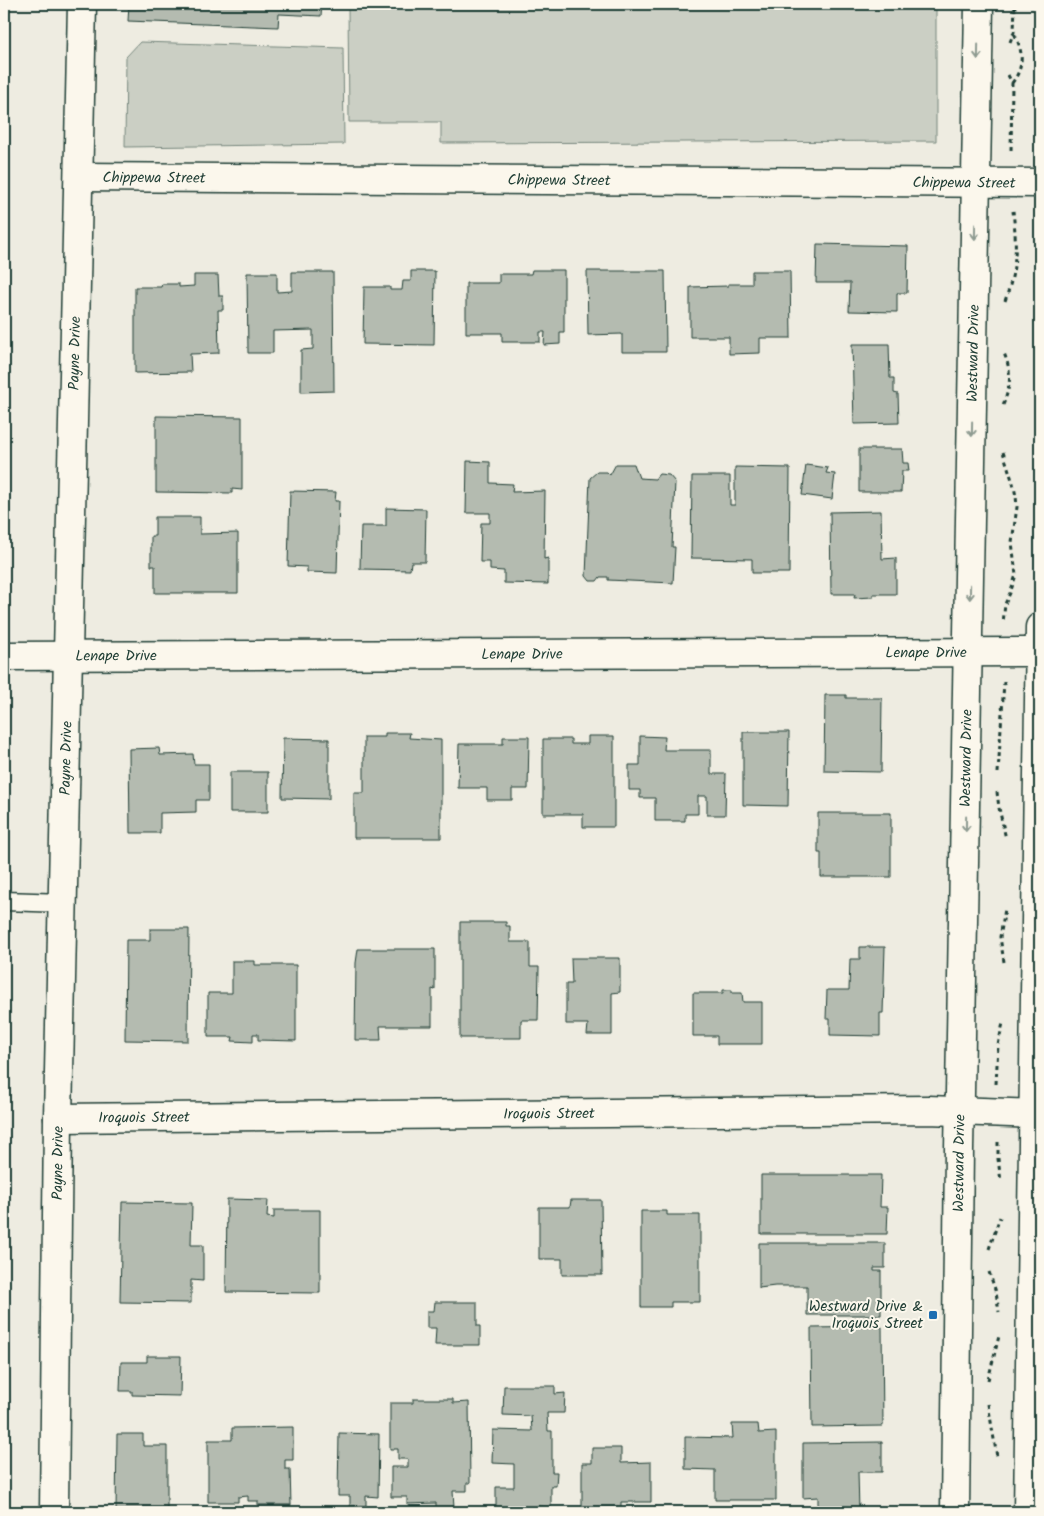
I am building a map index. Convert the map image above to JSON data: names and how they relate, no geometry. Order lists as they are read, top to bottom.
{
  "streets": {
    "street": [
      "Chippewa Street",
      "Payne Drive",
      "Westward Drive",
      "Lenape Drive",
      "Iroquois Street"
    ]
  },
  "crossings": [
    ["Chippewa Street", "Payne Drive"],
    ["Chippewa Street", "Westward Drive"],
    ["Payne Drive", "Lenape Drive"],
    ["Payne Drive", "Iroquois Street"],
    ["Westward Drive", "Lenape Drive"],
    ["Westward Drive", "Iroquois Street"]
  ],
  "places": {
    "transit": ["Westward Drive & Iroquois Street"]
  }
}
